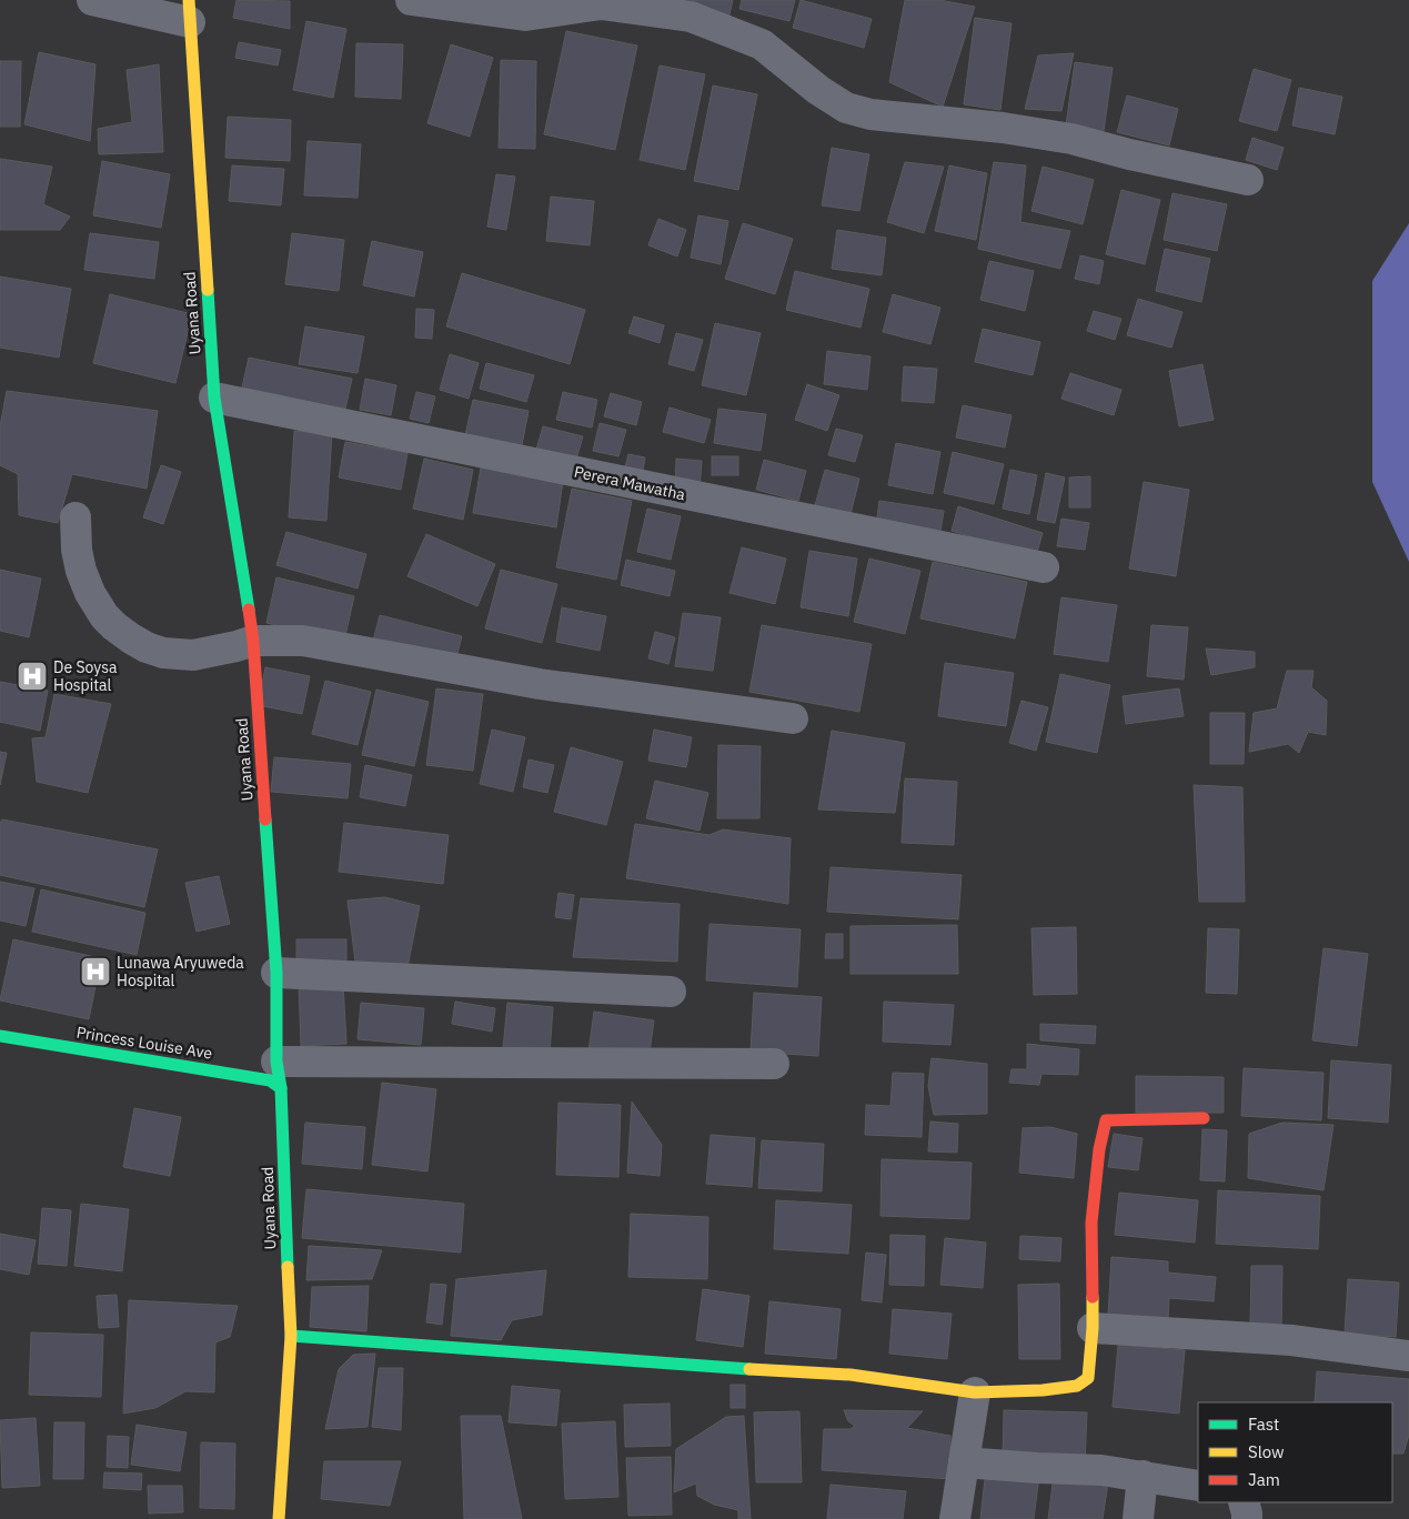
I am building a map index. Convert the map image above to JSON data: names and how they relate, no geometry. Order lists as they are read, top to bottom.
{
  "streets": {
    "street": ["Uyana Road", "Perera Mawatha", "Princess Louise Ave"]
  },
  "crossings": [
    ["Uyana Road", "Perera Mawatha"],
    ["Uyana Road", "Princess Louise Ave"]
  ],
  "places": {
    "hospital": ["De Soysa Hospital", "Lunawa Aryuweda Hospital"]
  },
  "legend": ["Fast", "Slow", "Jam"]
}
